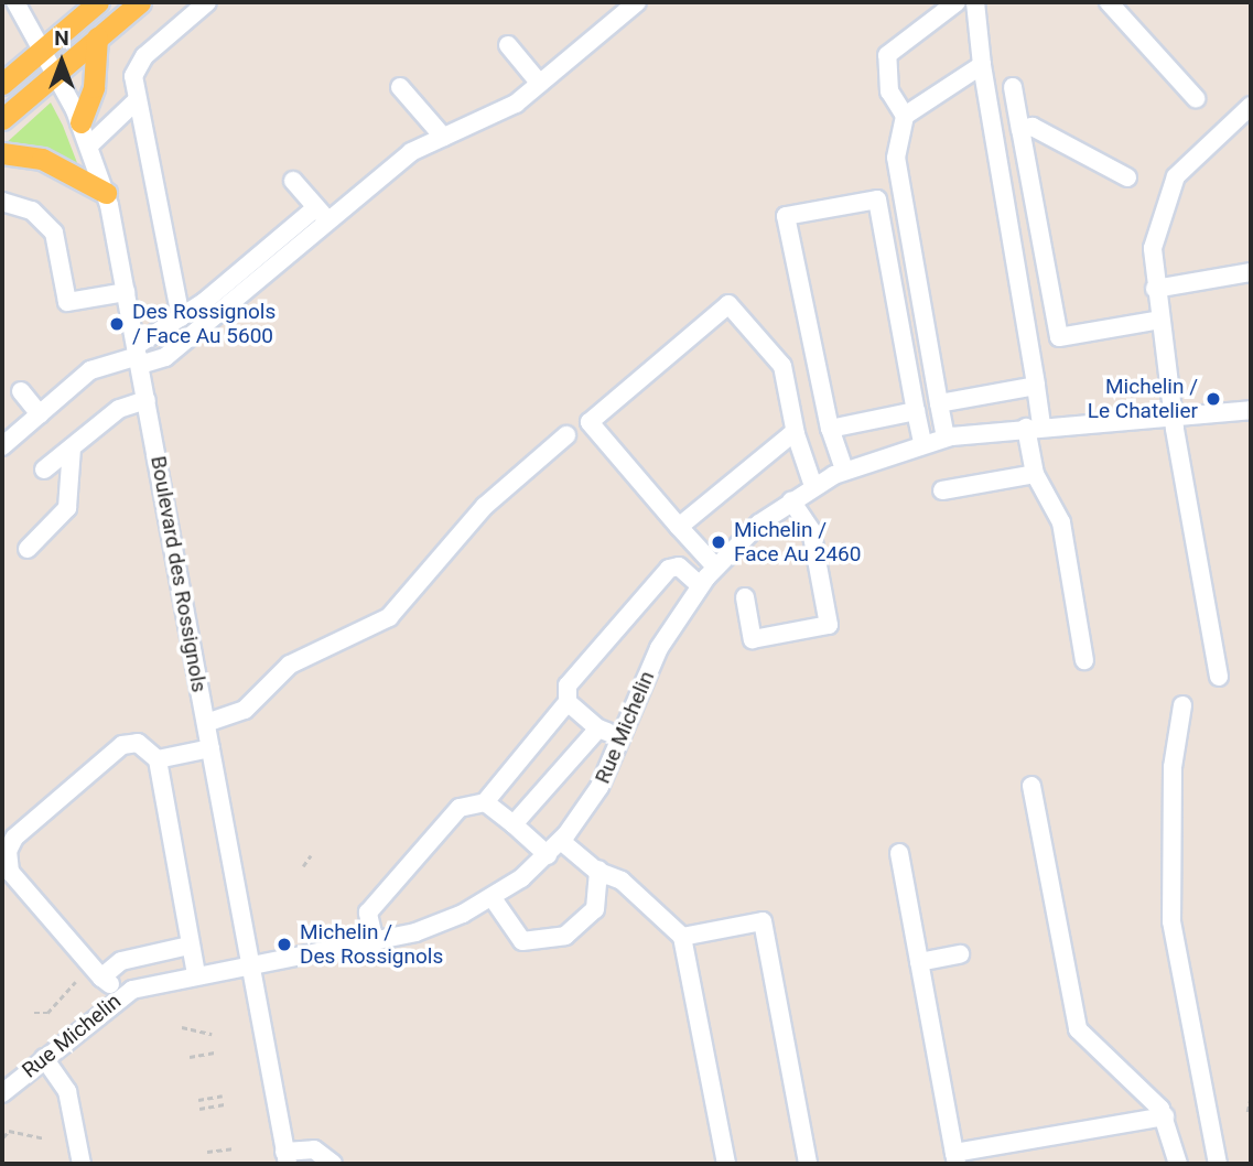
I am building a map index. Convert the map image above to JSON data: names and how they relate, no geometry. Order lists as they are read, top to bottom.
{
  "streets": {
    "street": ["Boulevard des Rossignols", "Rue Michelin"]
  },
  "crossings": [
    ["Boulevard des Rossignols", "Rue Michelin"]
  ],
  "places": [
    "Des Rossignols / Face Au 5600",
    "Michelin / Le Chatelier",
    "Michelin / Face Au 2460",
    "Michelin / Des Rossignols"
  ],
  "north": "top"
}
